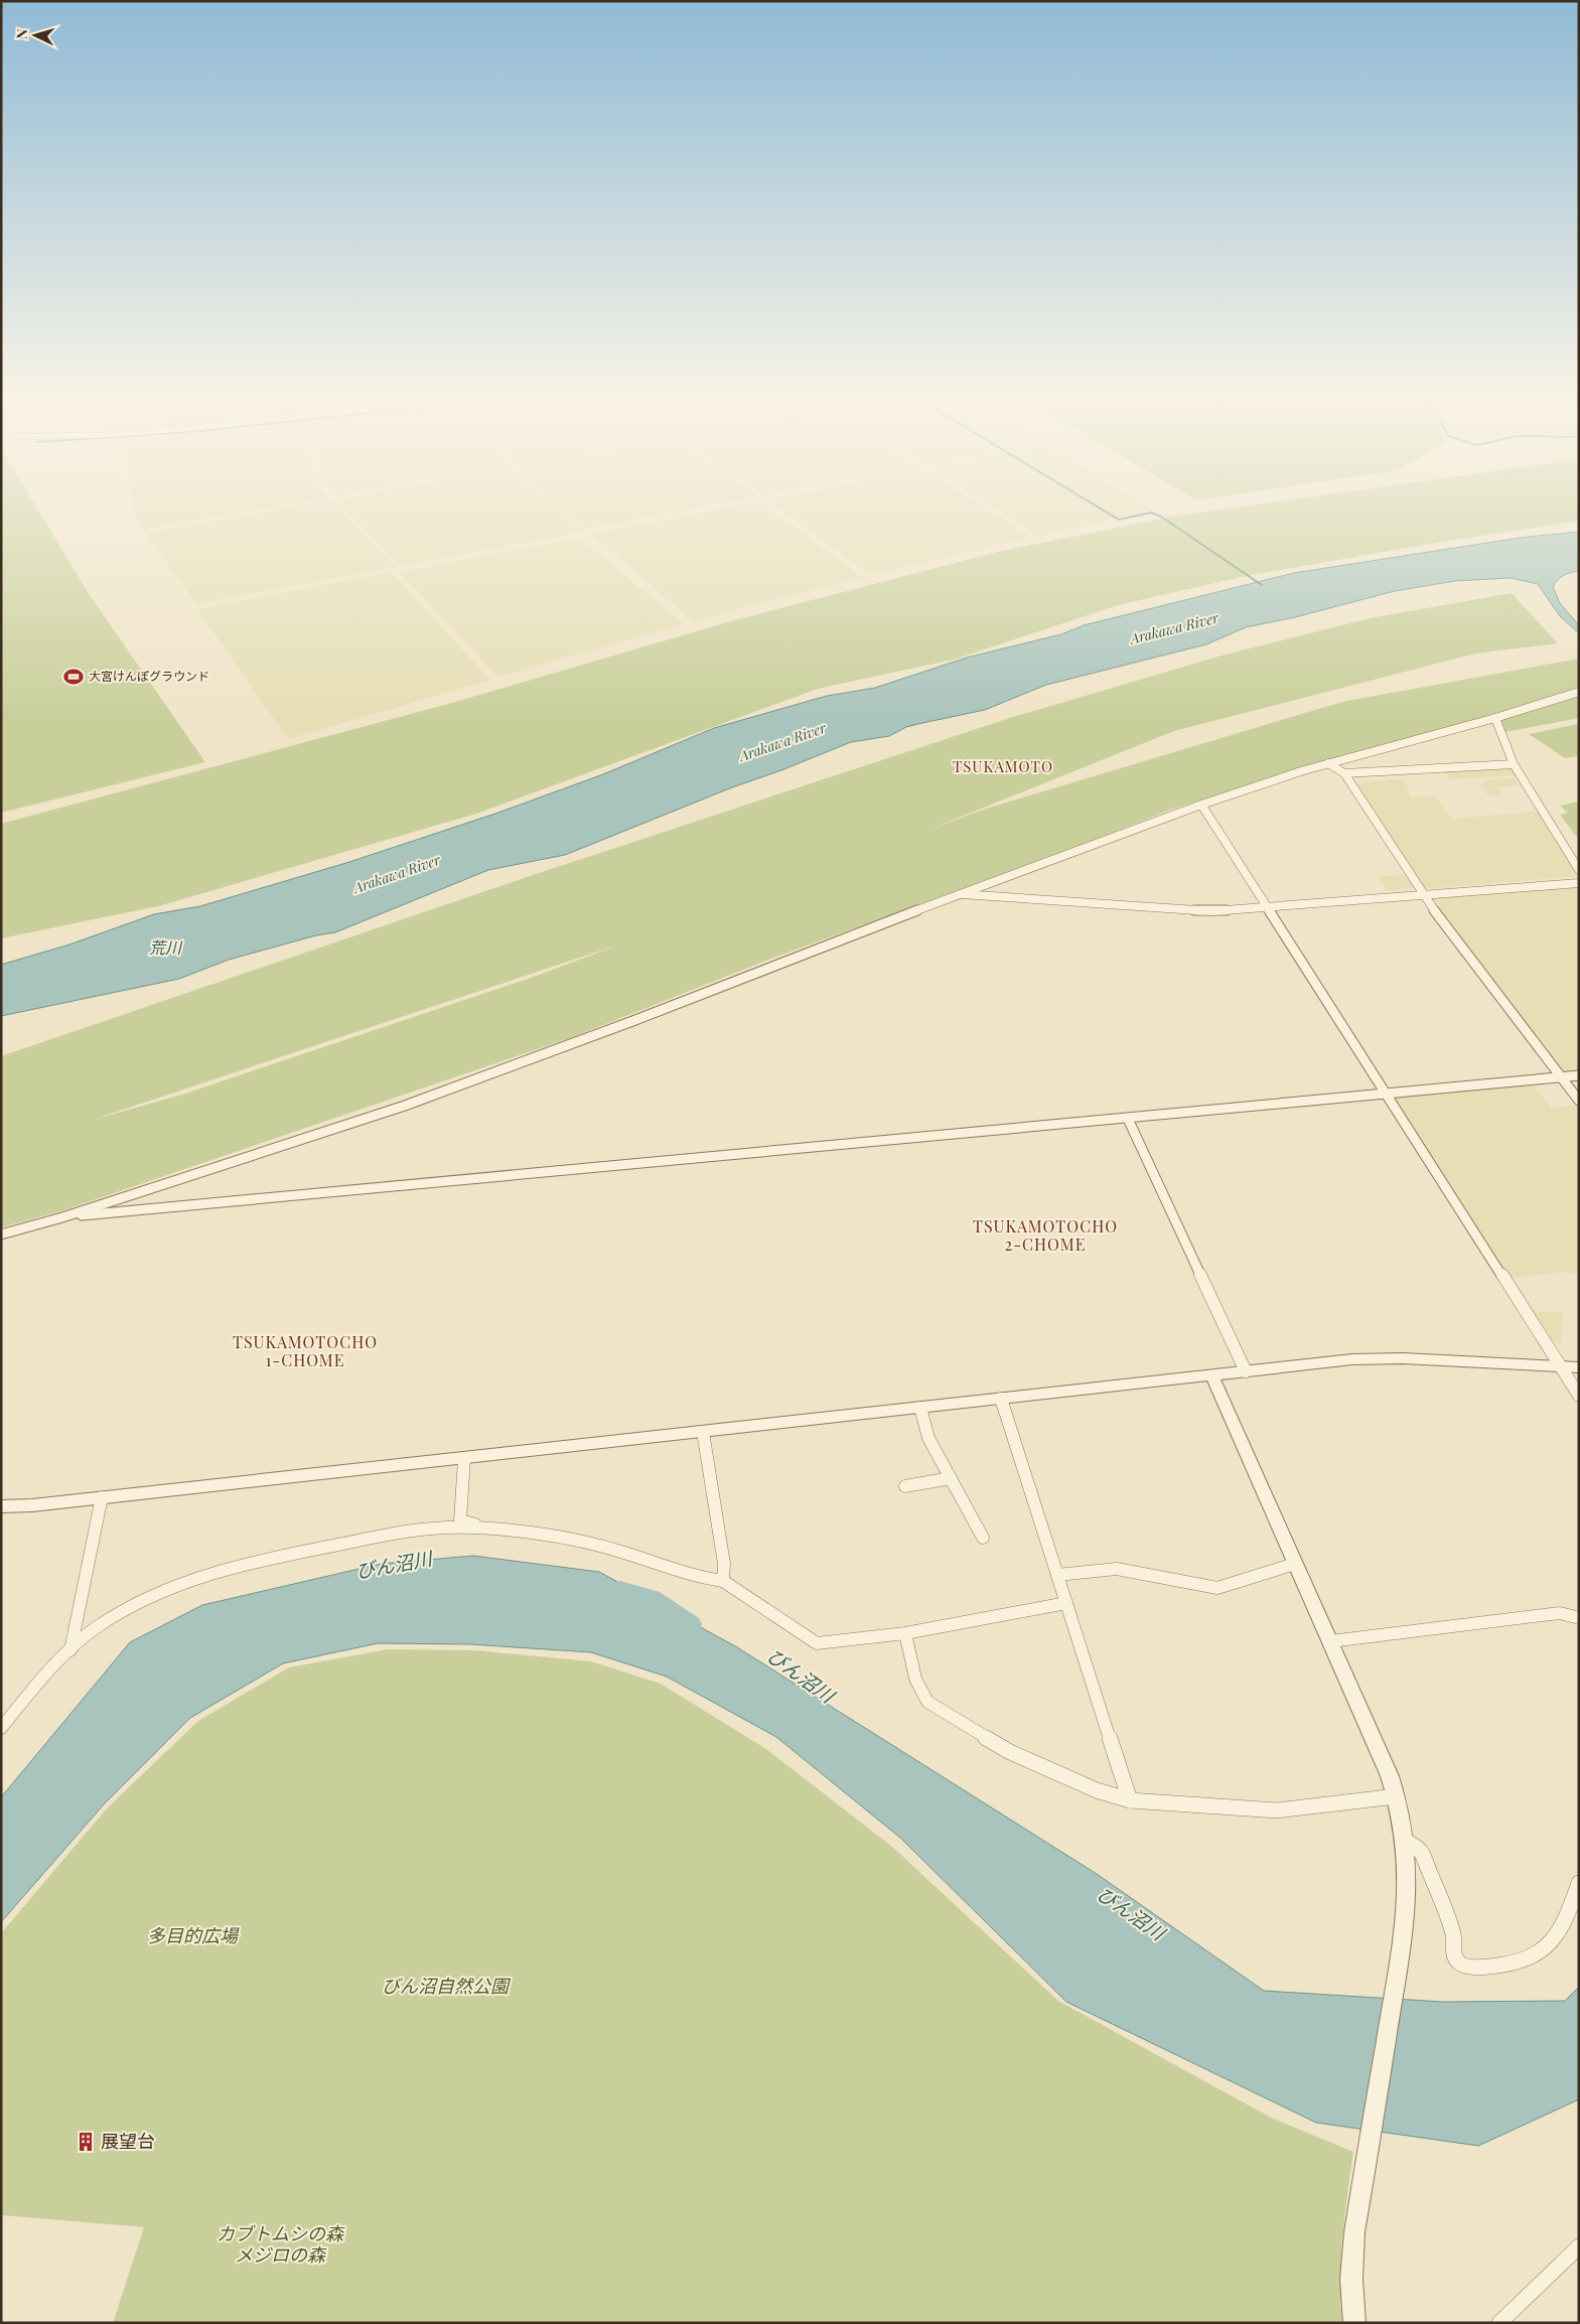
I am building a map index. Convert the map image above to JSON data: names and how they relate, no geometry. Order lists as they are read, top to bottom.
{
  "districts": ["TSUKAMOTO", "TSUKAMOTOCHO 2-CHOME", "TSUKAMOTOCHO 1-CHOME"],
  "water": ["Arakawa River", "荒川", "びん沼川"],
  "parks": ["多目的広場", "びん沼自然公園", "カブトムシの森 メジロの森"],
  "places": {
    "sports": ["大宮けんぽグラウンド"],
    "building": ["展望台"]
  },
  "north": "left"
}
